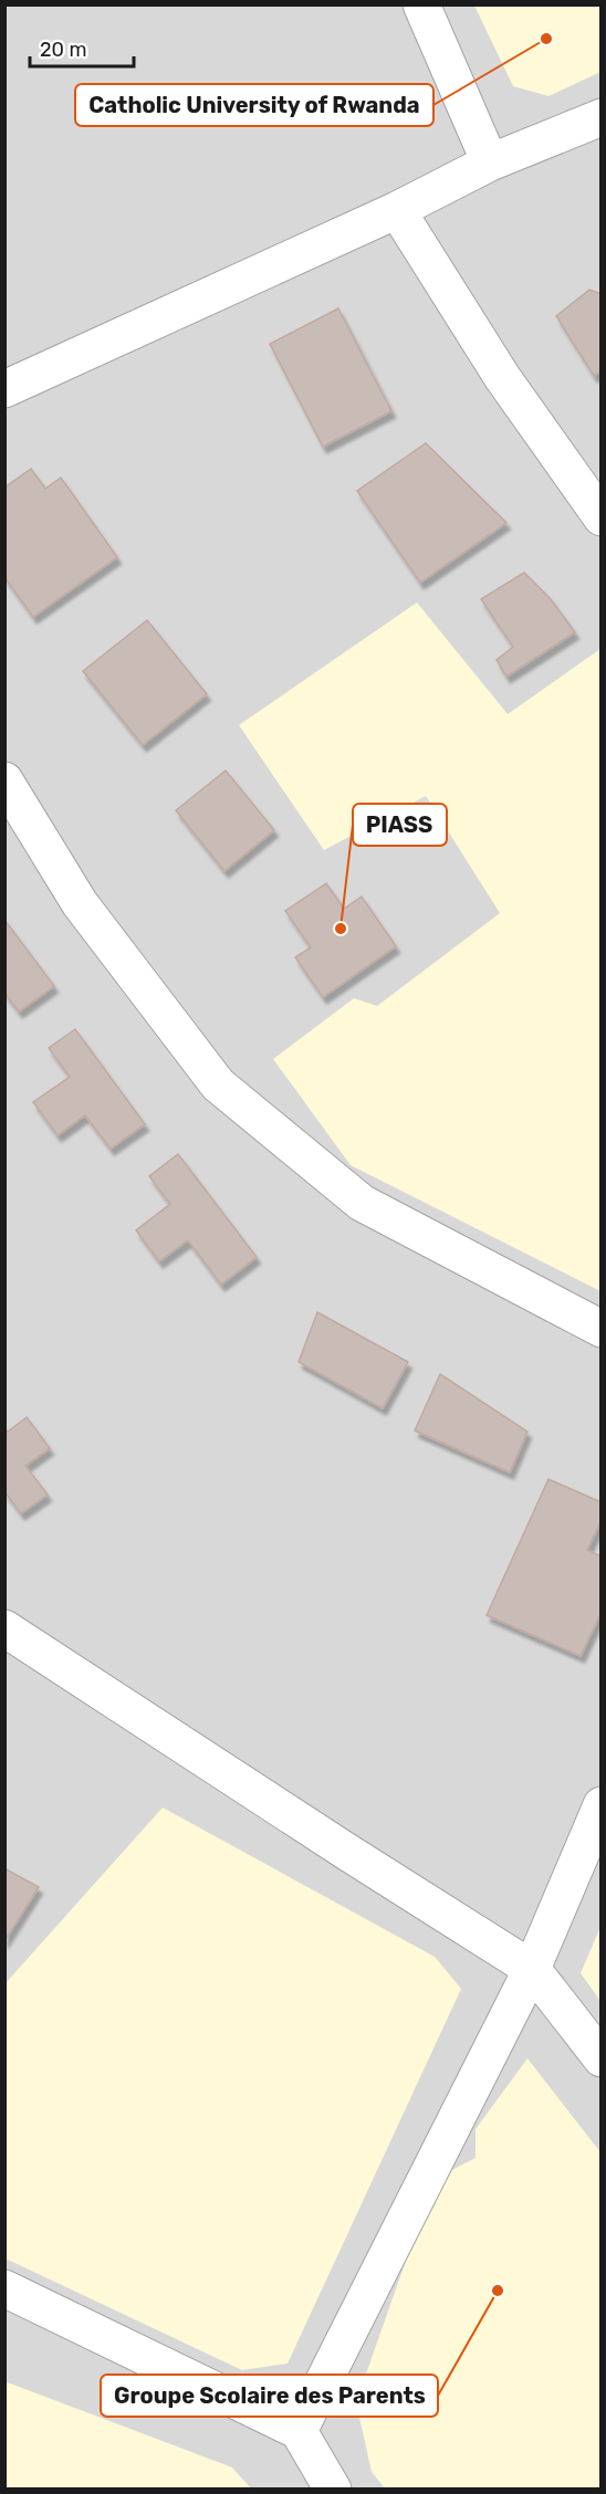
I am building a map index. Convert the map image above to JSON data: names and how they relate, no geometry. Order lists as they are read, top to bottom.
{
  "places": ["Catholic University of Rwanda", "PIASS", "Groupe Scolaire des Parents"],
  "scale_bar": "20 m"
}
